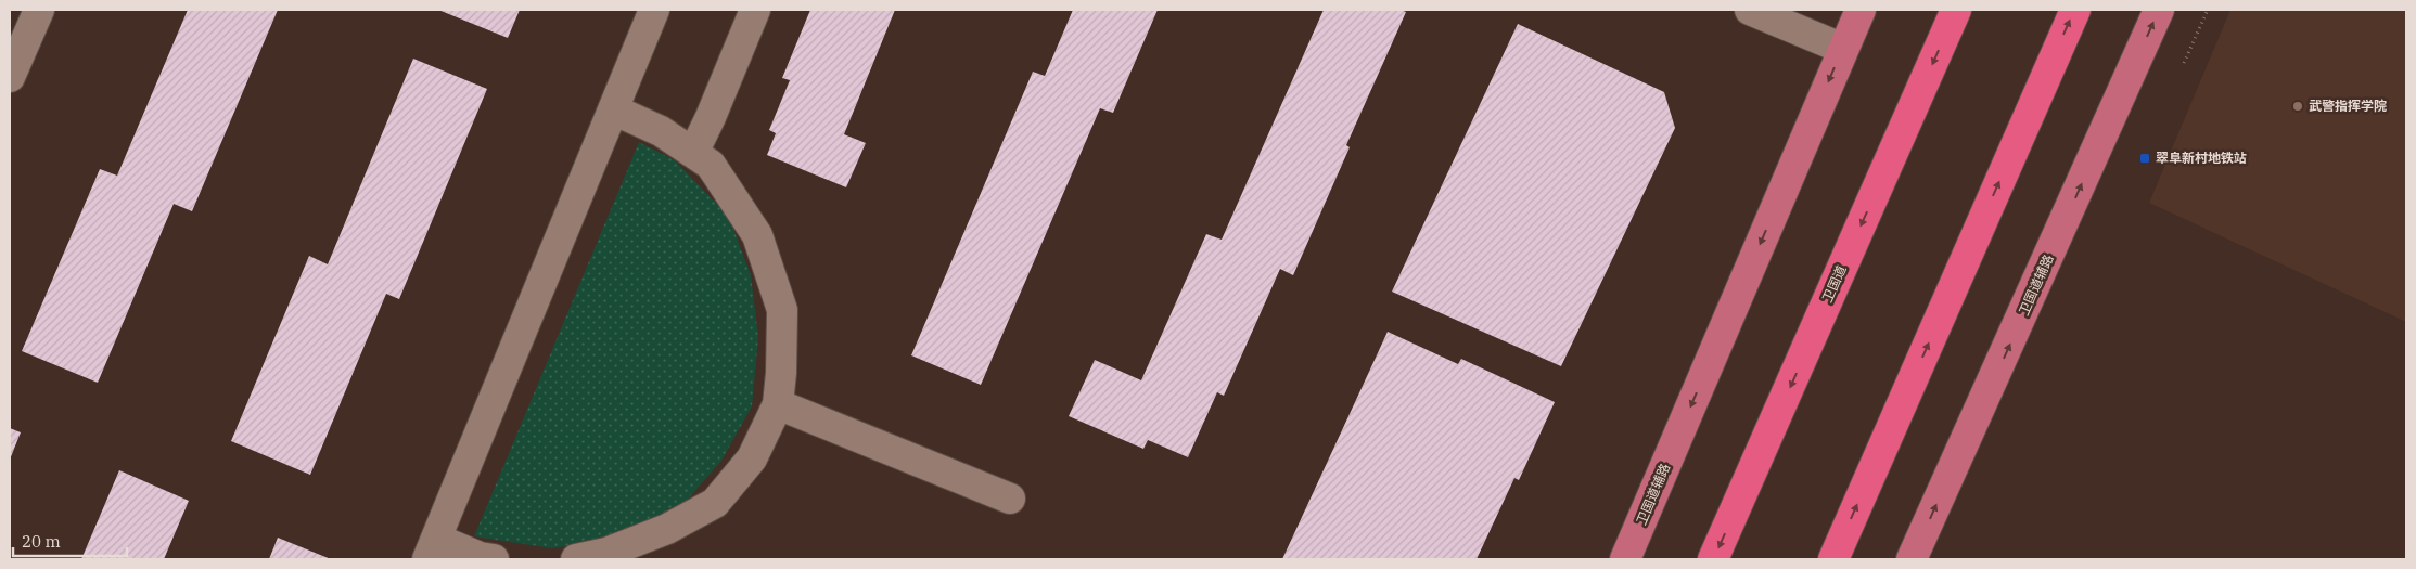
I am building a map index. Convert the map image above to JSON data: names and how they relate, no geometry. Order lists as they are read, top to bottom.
{
  "streets": {
    "highway": ["卫国道"],
    "main road": ["卫国道辅路"]
  },
  "places": {
    "other": ["武警指挥学院"],
    "transit": ["翠阜新村地铁站"]
  },
  "scale_bar": "20 m"
}
